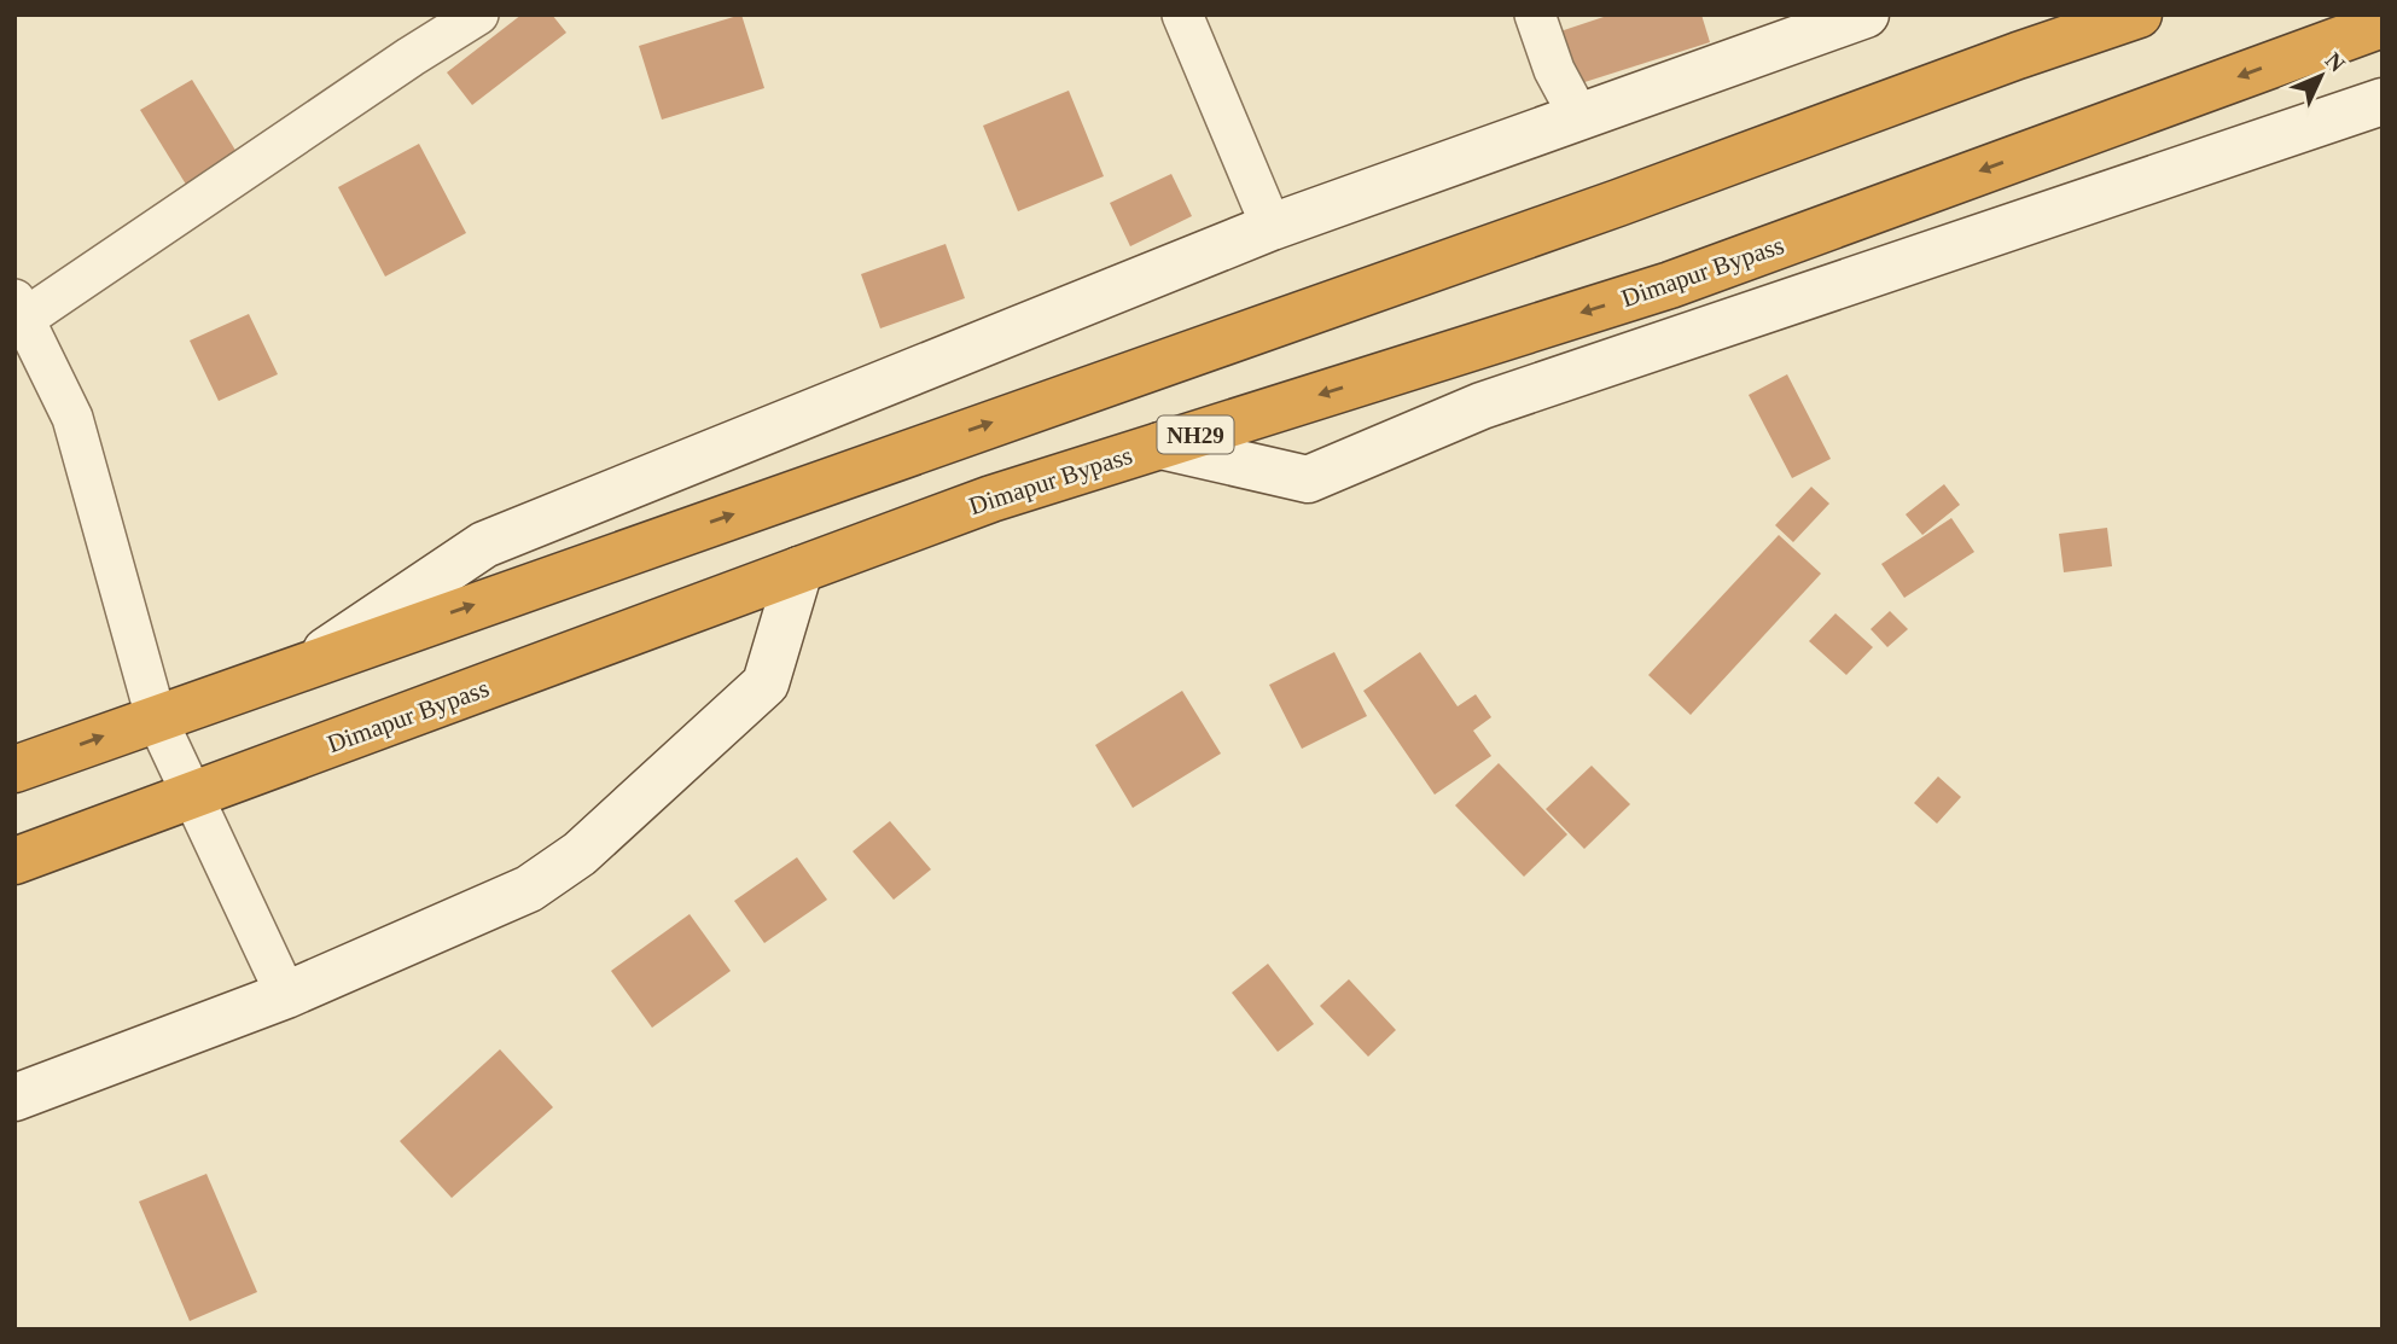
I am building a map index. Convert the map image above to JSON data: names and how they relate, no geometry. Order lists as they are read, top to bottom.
{
  "streets": {
    "highway": ["Dimapur Bypass", "NH29"]
  },
  "north": "top right"
}
